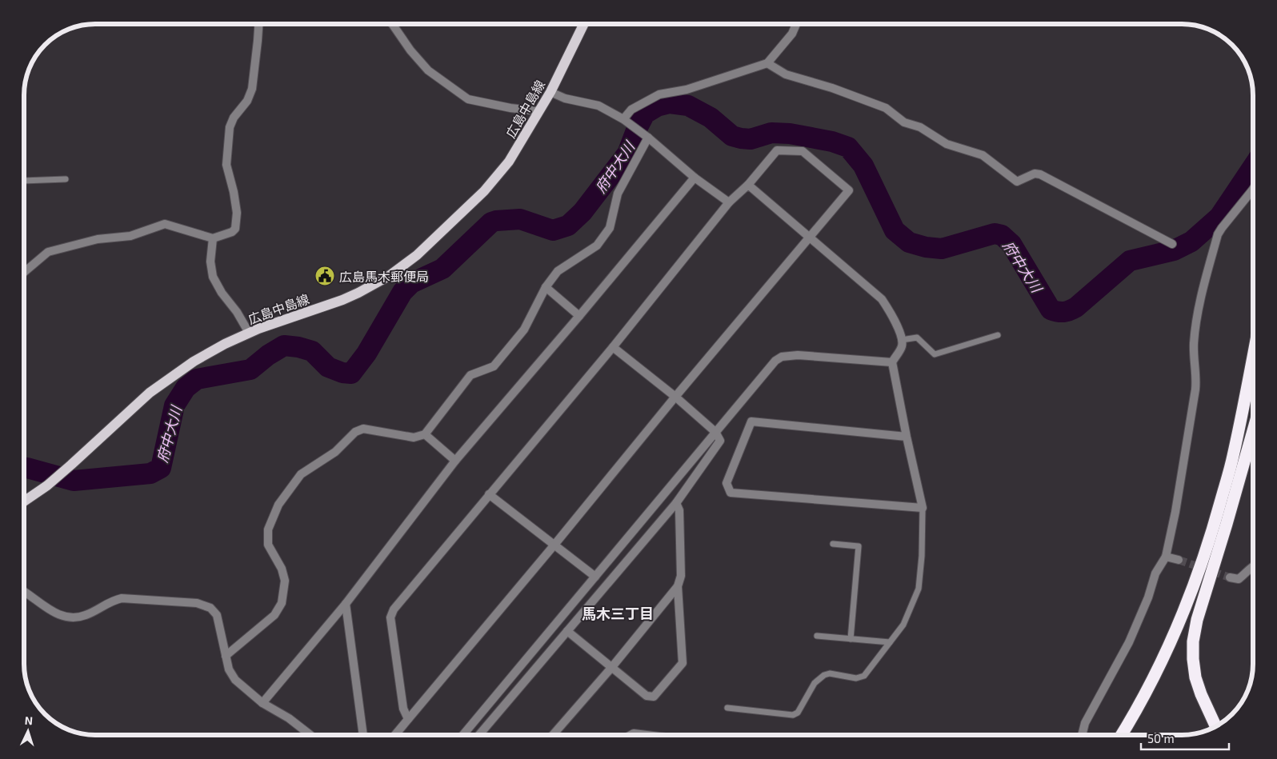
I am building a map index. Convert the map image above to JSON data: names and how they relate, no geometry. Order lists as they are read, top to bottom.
{
  "streets": {
    "main road": ["広島中島線"]
  },
  "districts": ["馬木三丁目"],
  "water": ["府中大川"],
  "places": {
    "public building": ["広島馬木郵便局"]
  },
  "scale_bar": "50 m",
  "north": "top"
}
